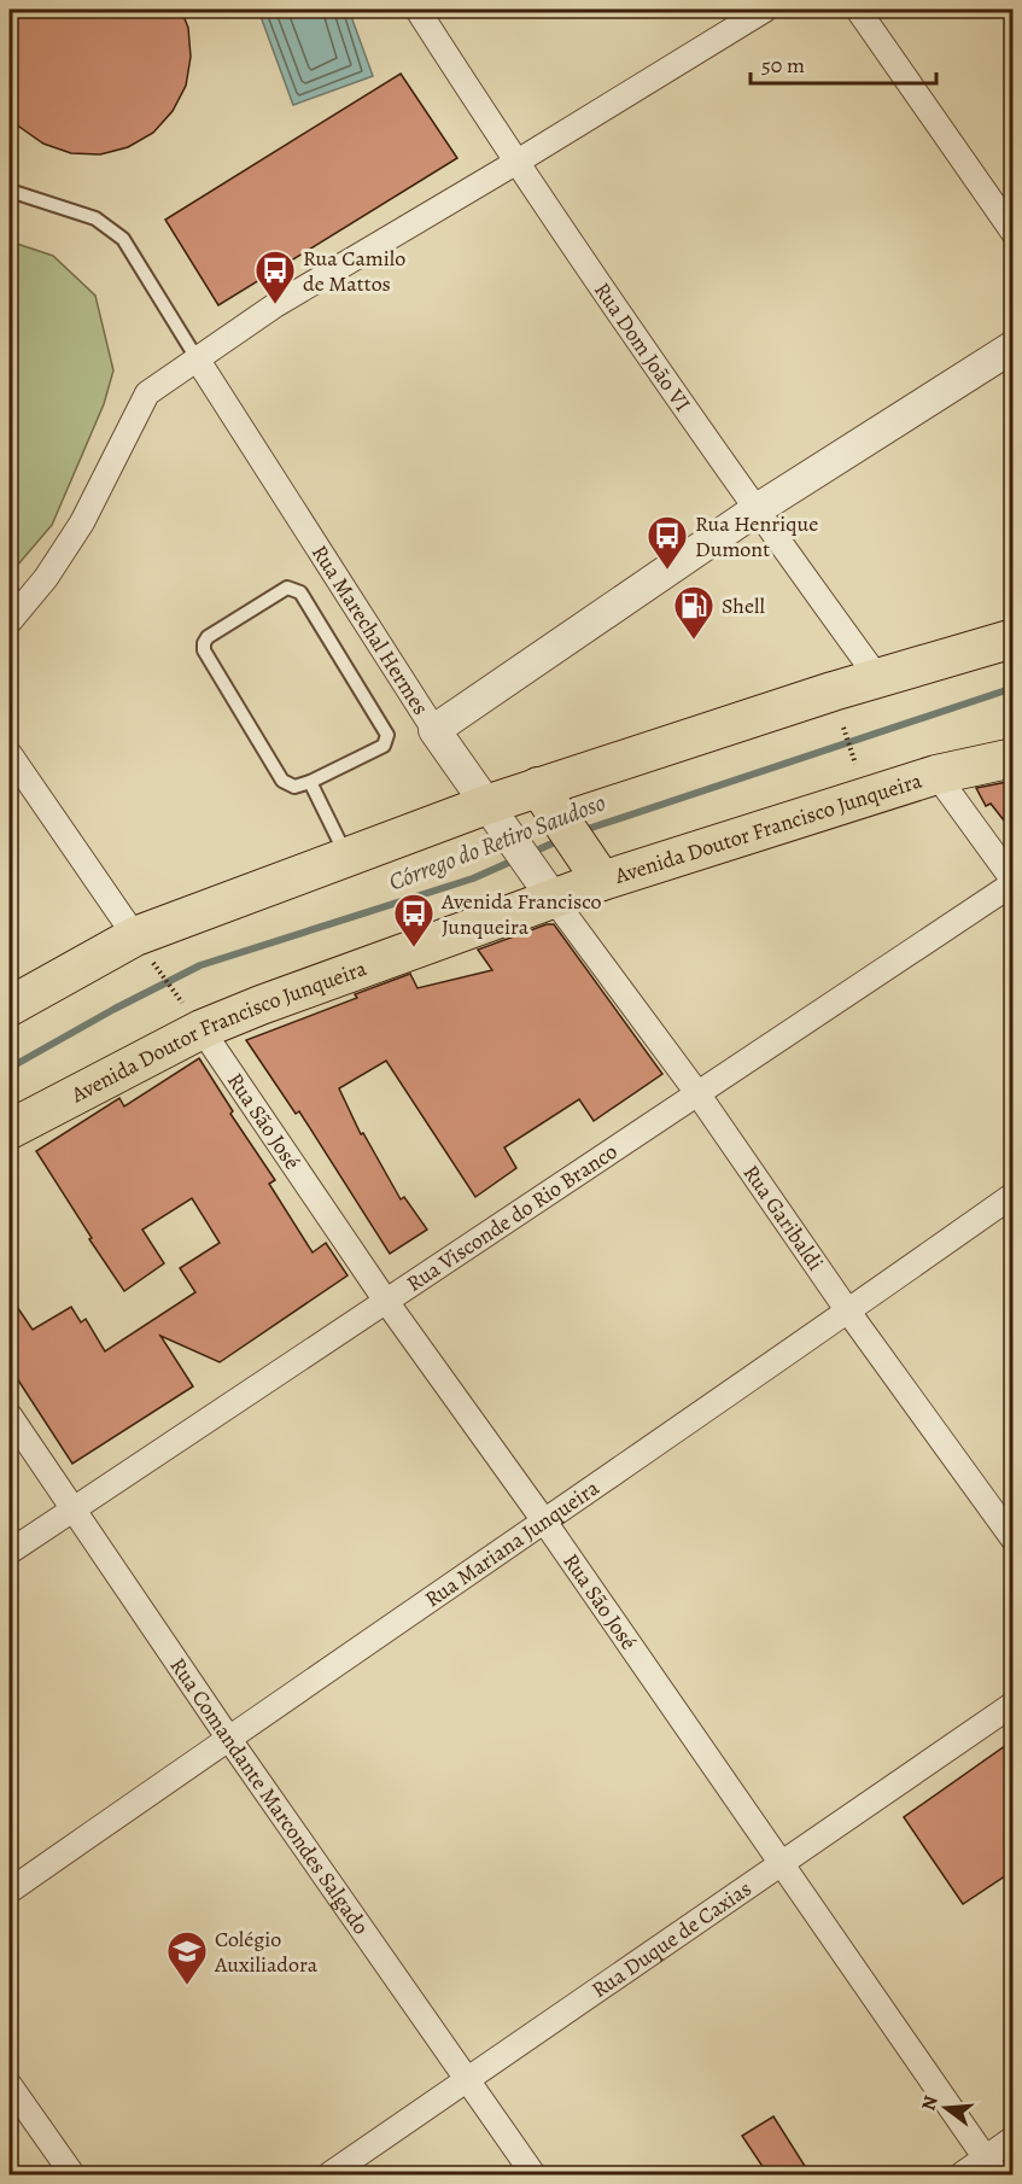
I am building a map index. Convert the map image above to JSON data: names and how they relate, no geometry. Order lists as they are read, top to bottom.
{
  "streets": {
    "main road": ["Avenida Doutor Francisco Junqueira"],
    "street": [
      "Rua Dom João VI",
      "Rua Marechal Hermes",
      "Rua São José",
      "Rua Visconde do Rio Branco",
      "Rua Garibaldi",
      "Rua Mariana Junqueira",
      "Rua Comandante Marcondes Salgado",
      "Rua Duque de Caxias"
    ]
  },
  "crossings": [
    ["Rua Marechal Hermes", "Avenida Doutor Francisco Junqueira"],
    ["Rua Marechal Hermes", "Rua Garibaldi"],
    ["Avenida Doutor Francisco Junqueira", "Rua São José"],
    ["Avenida Doutor Francisco Junqueira", "Rua Garibaldi"],
    ["Rua São José", "Rua Visconde do Rio Branco"],
    ["Rua São José", "Rua Mariana Junqueira"],
    ["Rua São José", "Rua Duque de Caxias"],
    ["Rua Visconde do Rio Branco", "Rua Garibaldi"],
    ["Rua Visconde do Rio Branco", "Rua Comandante Marcondes Salgado"],
    ["Rua Garibaldi", "Rua Mariana Junqueira"],
    ["Rua Mariana Junqueira", "Rua Comandante Marcondes Salgado"],
    ["Rua Comandante Marcondes Salgado", "Rua Duque de Caxias"]
  ],
  "water": ["Córrego do Retiro Saudoso"],
  "places": {
    "bus stop": ["Rua Camilo de Mattos", "Rua Henrique Dumont", "Avenida Francisco Junqueira"],
    "fuel station": ["Shell"],
    "school or university": ["Colégio Auxiliadora"]
  },
  "scale_bar": "50 m",
  "north": "left"
}
